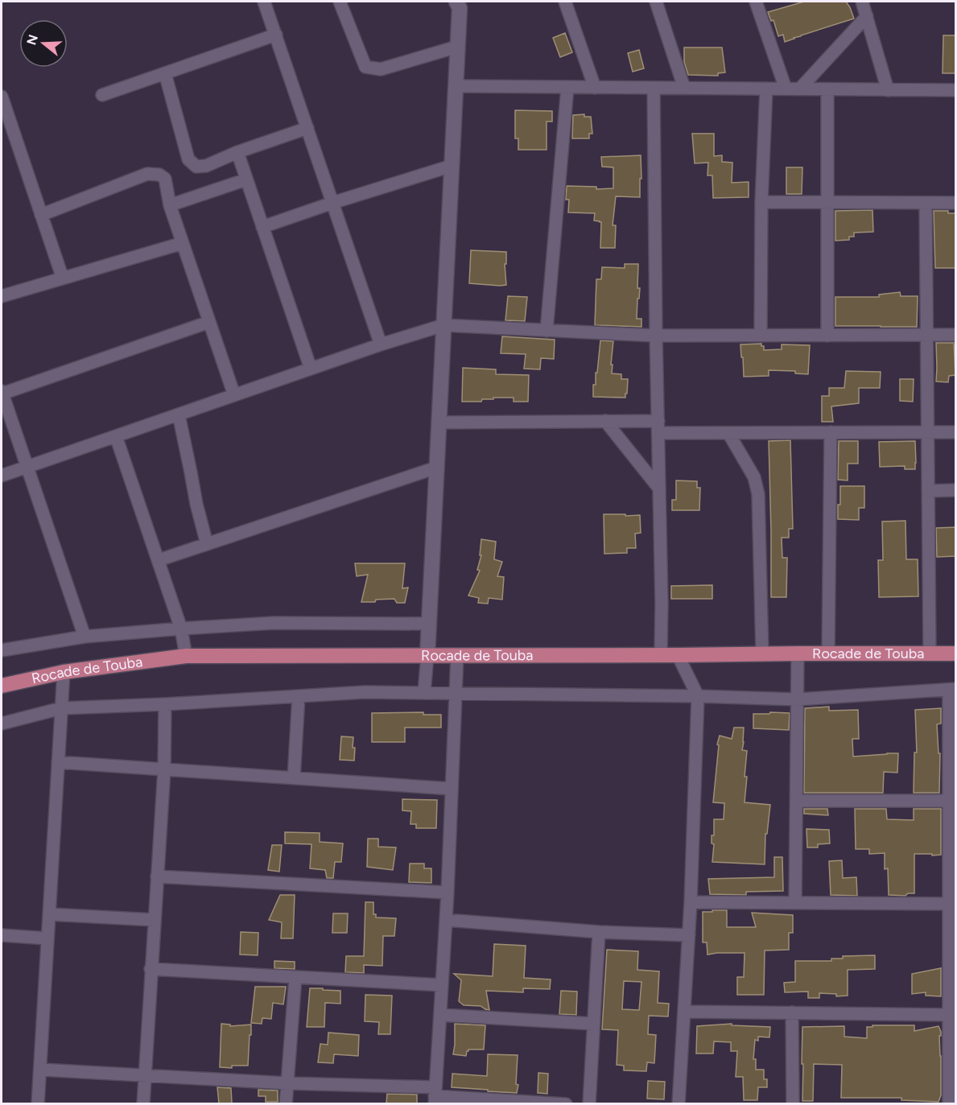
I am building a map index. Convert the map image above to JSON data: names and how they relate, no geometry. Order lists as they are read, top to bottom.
{
  "streets": {
    "main road": ["Rocade de Touba"]
  },
  "north": "left"
}
